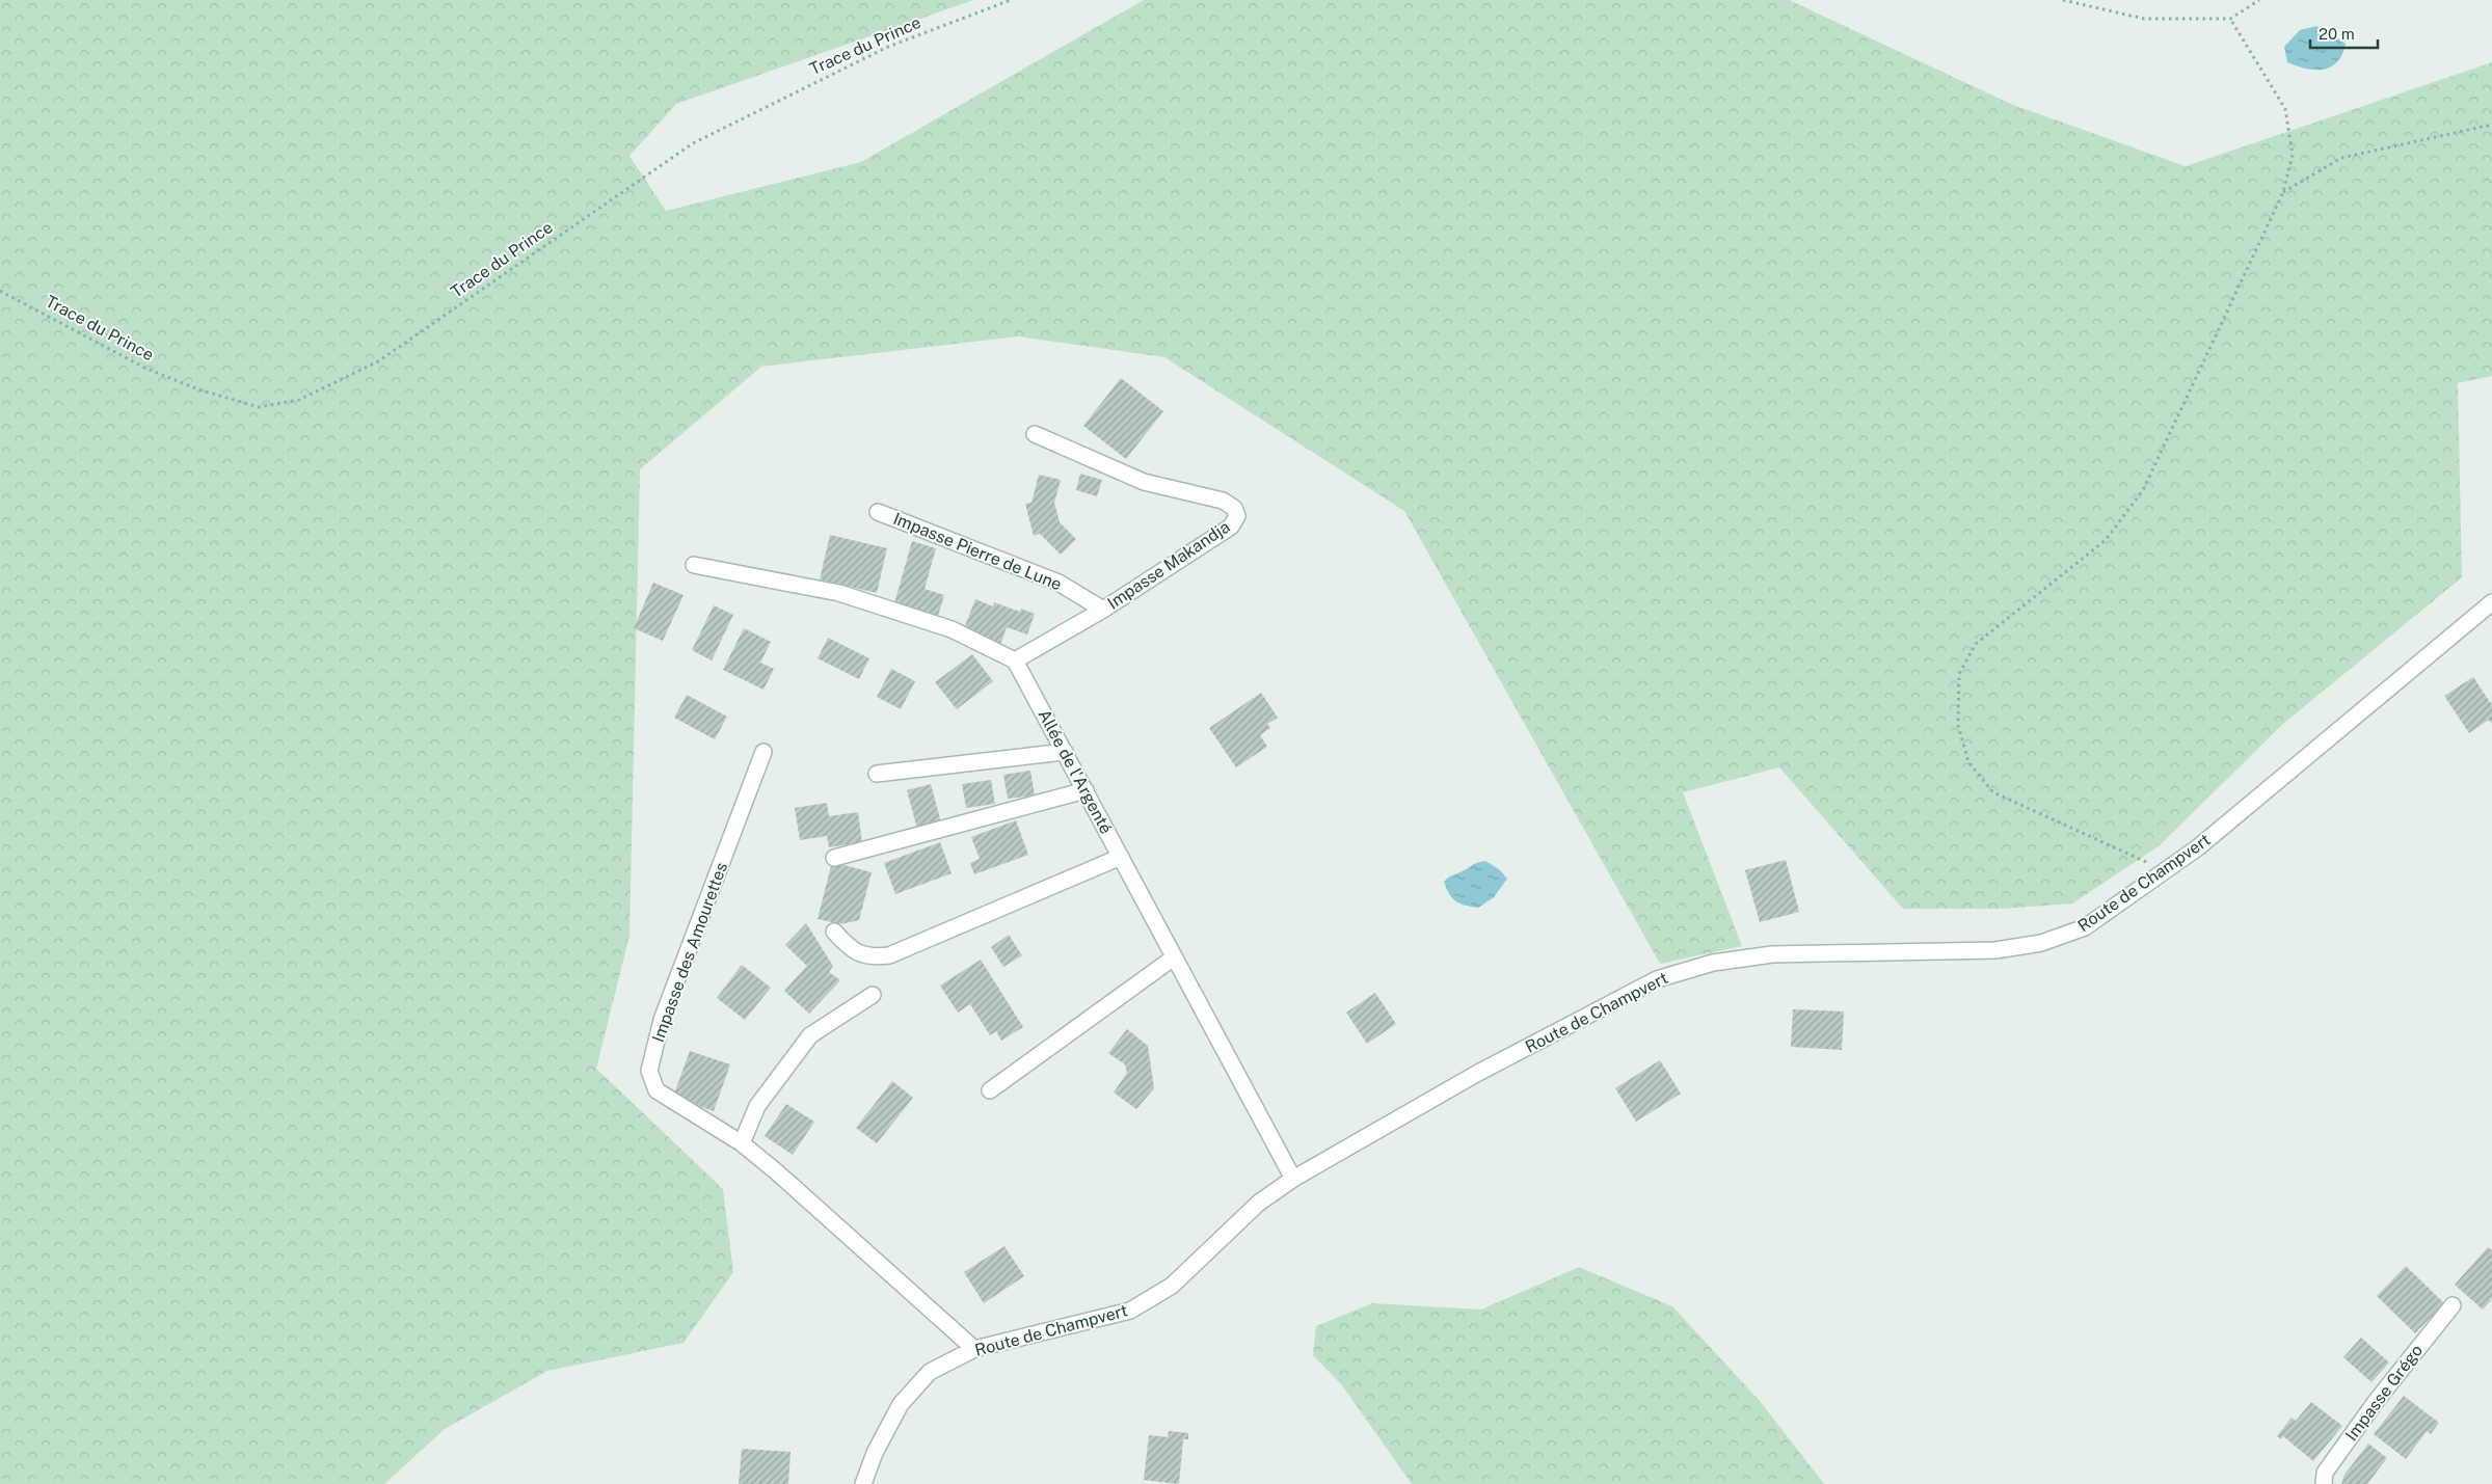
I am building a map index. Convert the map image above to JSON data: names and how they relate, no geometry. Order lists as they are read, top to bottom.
{
  "streets": {
    "street": [
      "Impasse Pierre de Lune",
      "Impasse Makandja",
      "Allée de l'Argenté",
      "Route de Champvert",
      "Impasse des Amourettes",
      "Impasse Grégo"
    ],
    "path": ["Trace du Prince"]
  },
  "crossings": [
    ["Impasse Pierre de Lune", "Impasse Makandja"],
    ["Impasse Makandja", "Allée de l'Argenté"],
    ["Allée de l'Argenté", "Route de Champvert"],
    ["Route de Champvert", "Impasse des Amourettes"]
  ],
  "scale_bar": "20 m"
}
